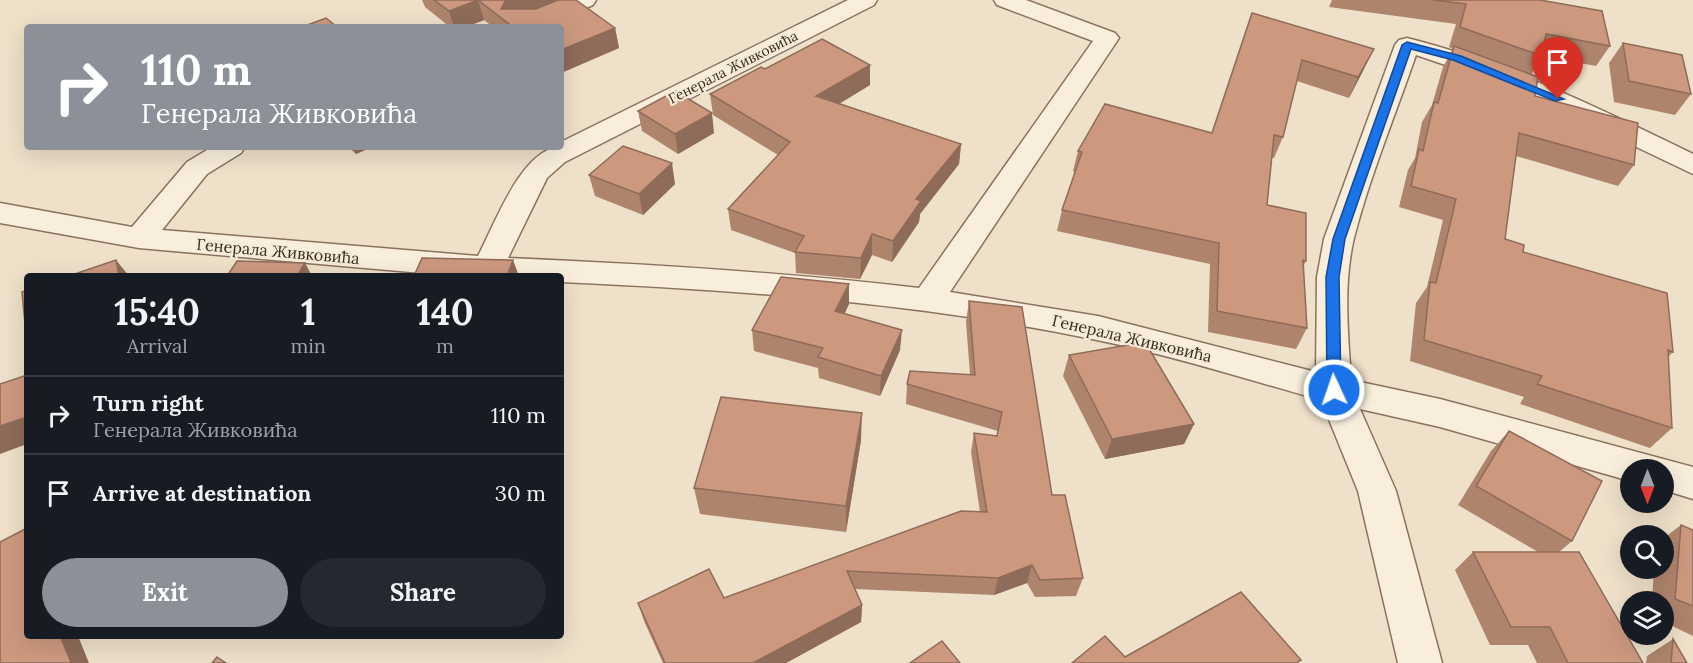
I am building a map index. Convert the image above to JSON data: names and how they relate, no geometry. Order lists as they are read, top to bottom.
{
  "streets": {
    "street": ["Генерала Живковића"]
  },
  "north": "bottom",
  "page": {
    "turn": ["110 m", "Генерала Живковића"],
    "eta": [
      "15:40",
      "Arrival",
      "1",
      "min",
      "140",
      "m"
    ],
    "list": [
      {
        "name": "Turn right",
        "note": "Генерала Живковића",
        "value": "110 m"
      },
      {
        "name": "Arrive at destination",
        "value": "30 m"
      }
    ],
    "buttons": ["Exit", "Share"]
  }
}
